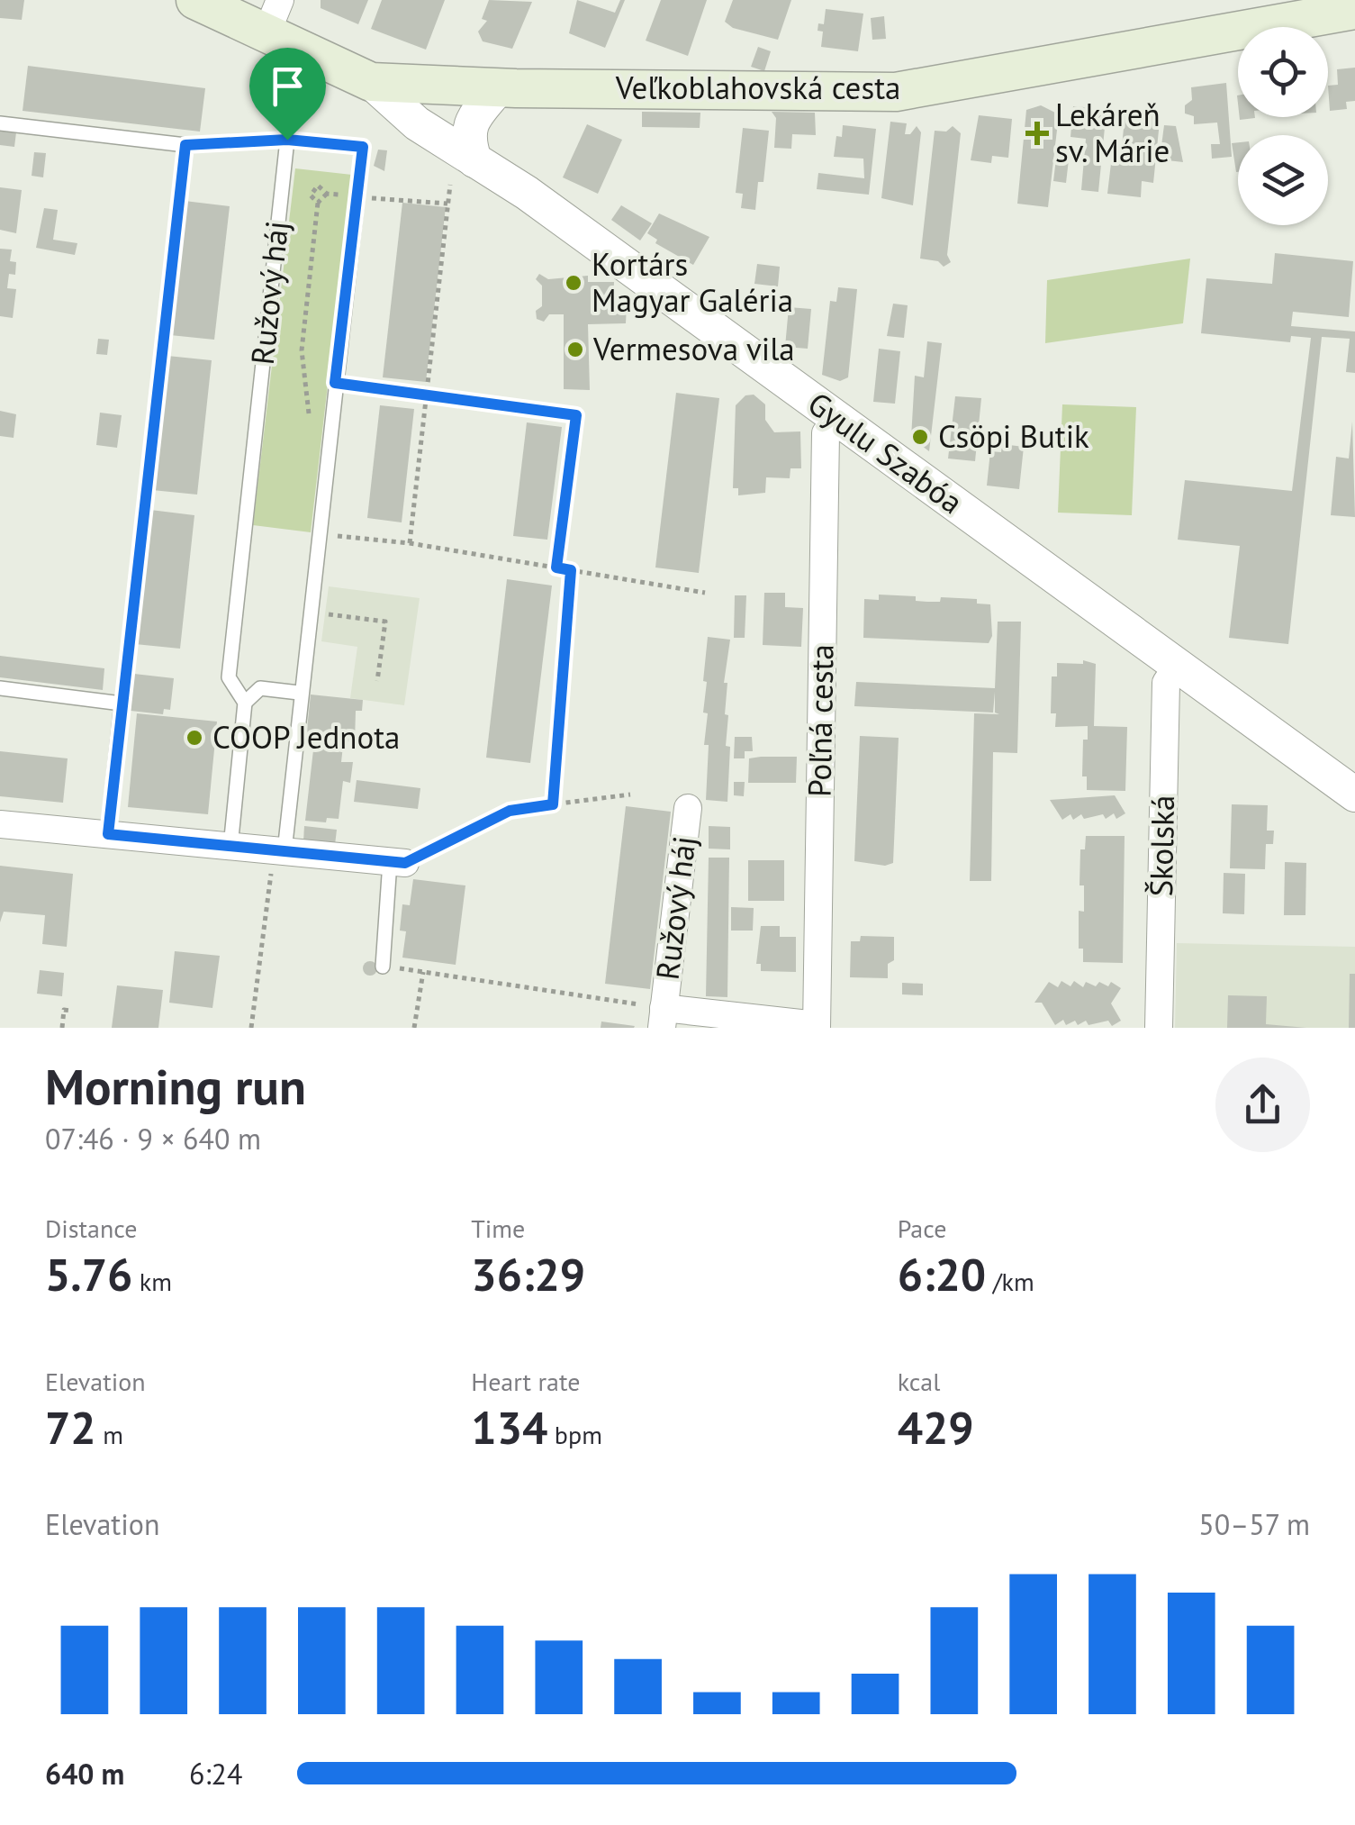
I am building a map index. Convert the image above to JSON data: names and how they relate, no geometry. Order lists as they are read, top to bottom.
{
  "streets": {
    "main road": ["Veľkoblahovská cesta"],
    "street": [
      "Ružový háj",
      "Gyulu Szabóa",
      "Poľná cesta",
      "Školská"
    ]
  },
  "crossings": [
    ["Veľkoblahovská cesta", "Gyulu Szabóa"],
    ["Ružový háj", "Poľná cesta"],
    ["Gyulu Szabóa", "Poľná cesta"],
    ["Gyulu Szabóa", "Školská"]
  ],
  "places": {
    "health": ["Lekáreň sv. Márie"],
    "other": [
      "Kortárs Magyar Galéria",
      "Vermesova vila",
      "Csöpi Butik",
      "COOP Jednota"
    ]
  },
  "page": {
    "heading": ["Morning run", "07:46 · 9 × 640 m"],
    "stats": [
      ["Distance", "5.76 km"],
      ["Time", "36:29"],
      ["Pace", "6:20 /km"],
      ["Elevation", "72 m"],
      ["Heart rate", "134 bpm"],
      ["kcal", "429"]
    ],
    "chart": ["Elevation", "50–57 m"],
    "list": [
      {
        "name": "640 m",
        "note": "6:24"
      }
    ]
  }
}
